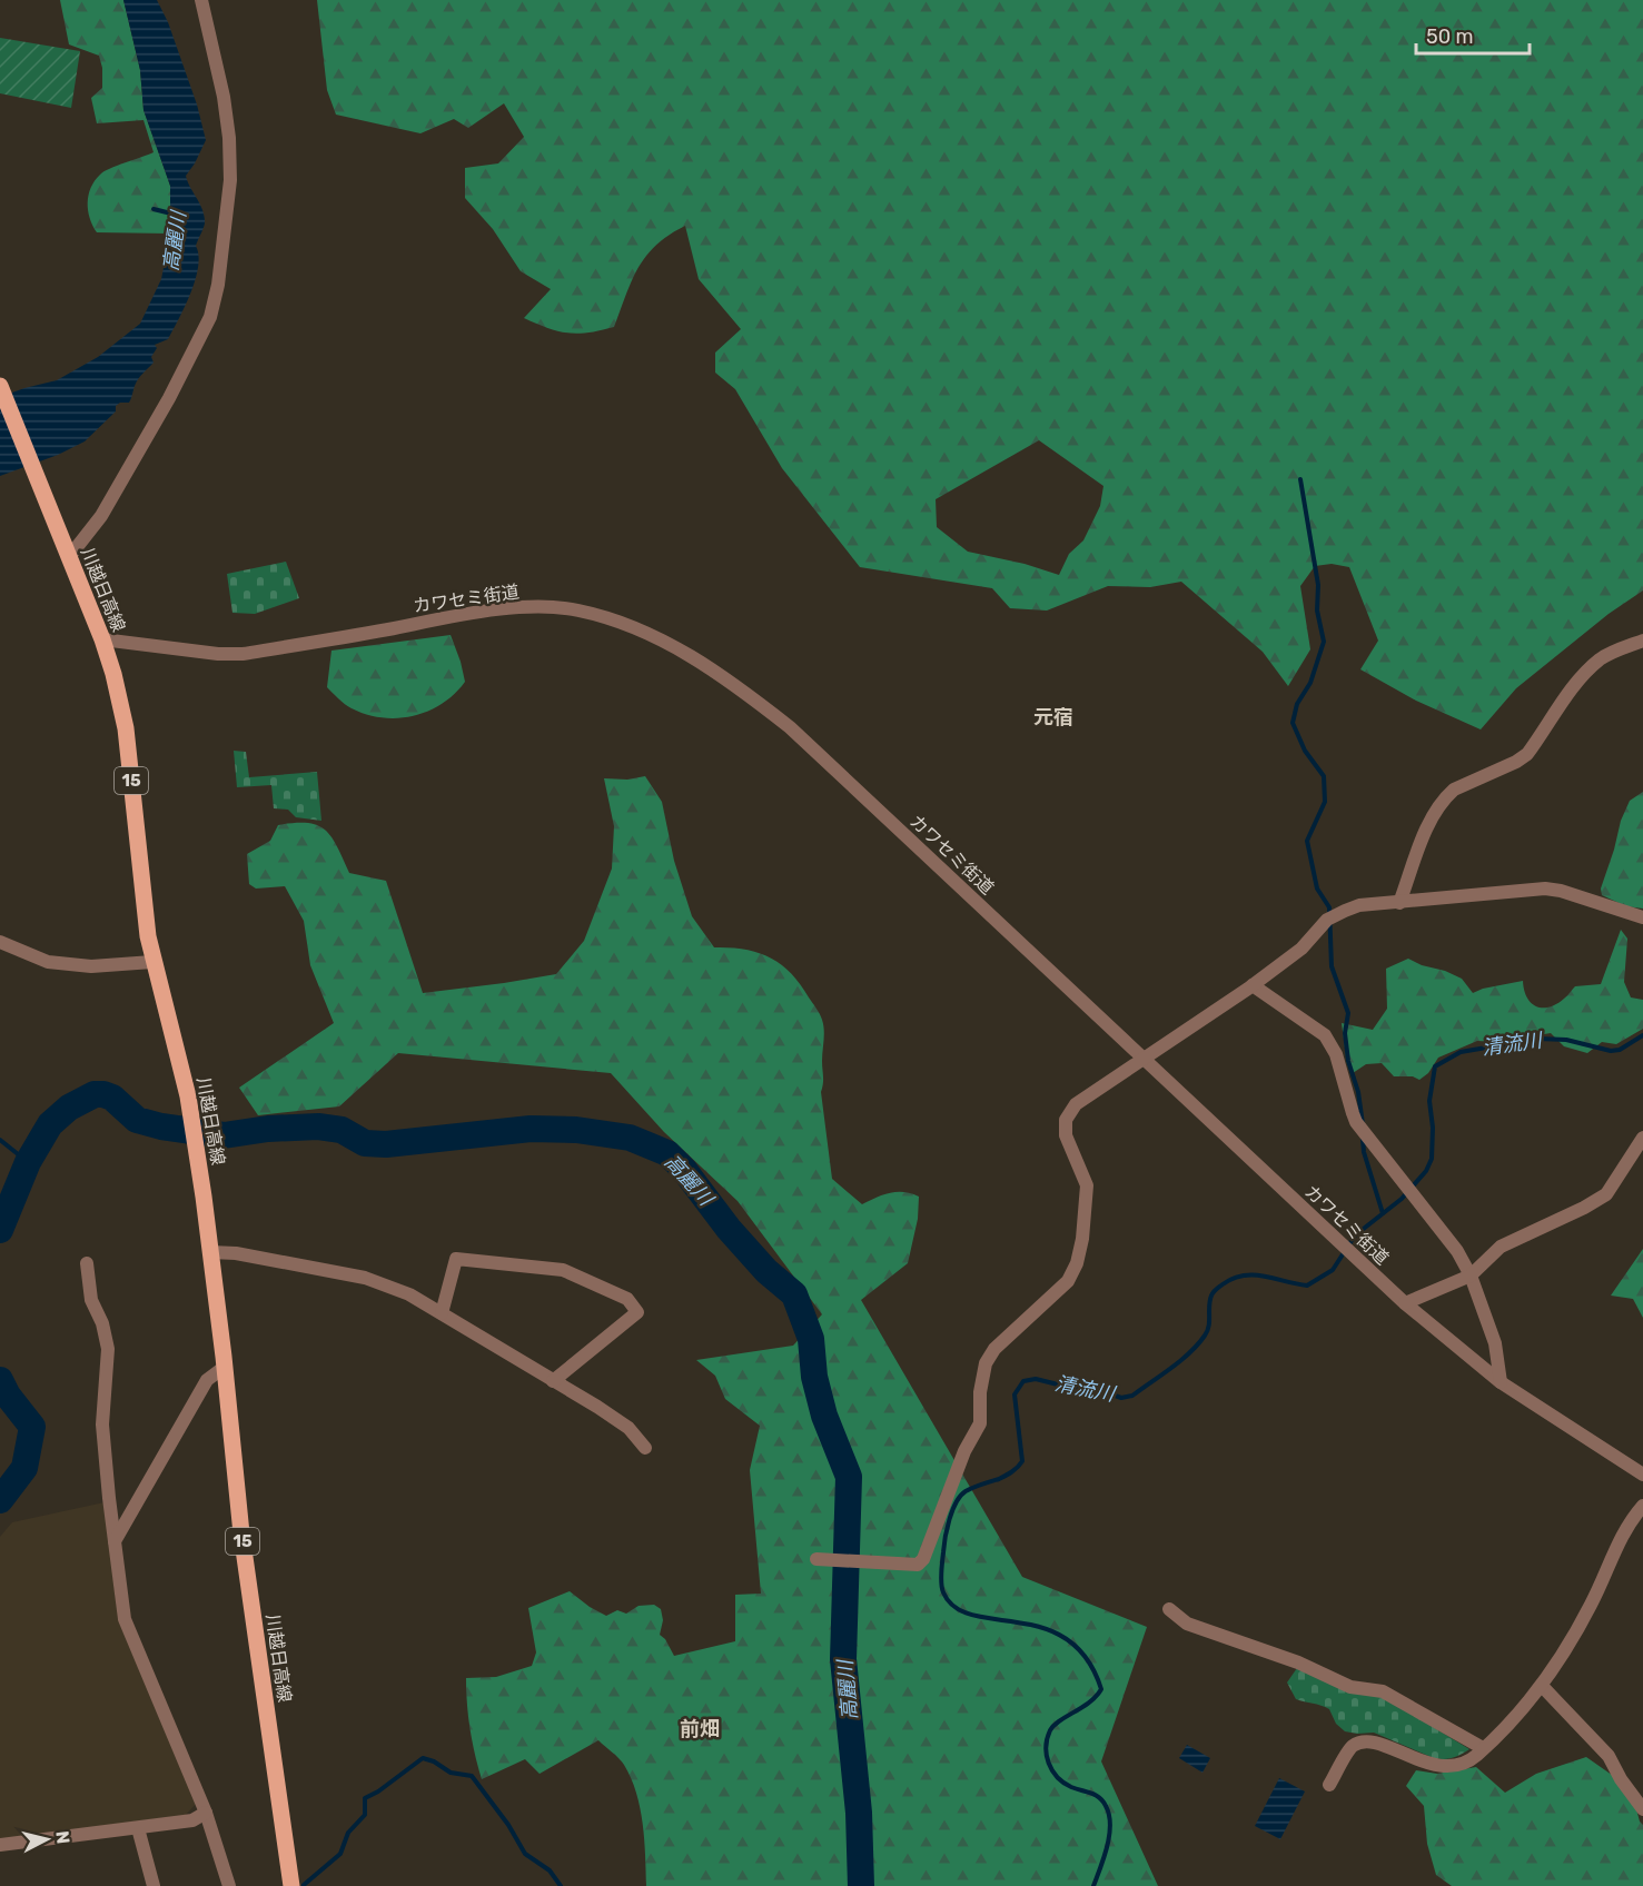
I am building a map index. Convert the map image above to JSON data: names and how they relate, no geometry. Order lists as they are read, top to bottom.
{
  "streets": {
    "main road": ["川越日高線", "15"],
    "street": ["カワセミ街道"]
  },
  "crossings": [
    ["川越日高線", "カワセミ街道"]
  ],
  "districts": ["元宿", "前畑"],
  "water": ["高麗川", "清流川"],
  "scale_bar": "50 m",
  "north": "right"
}
